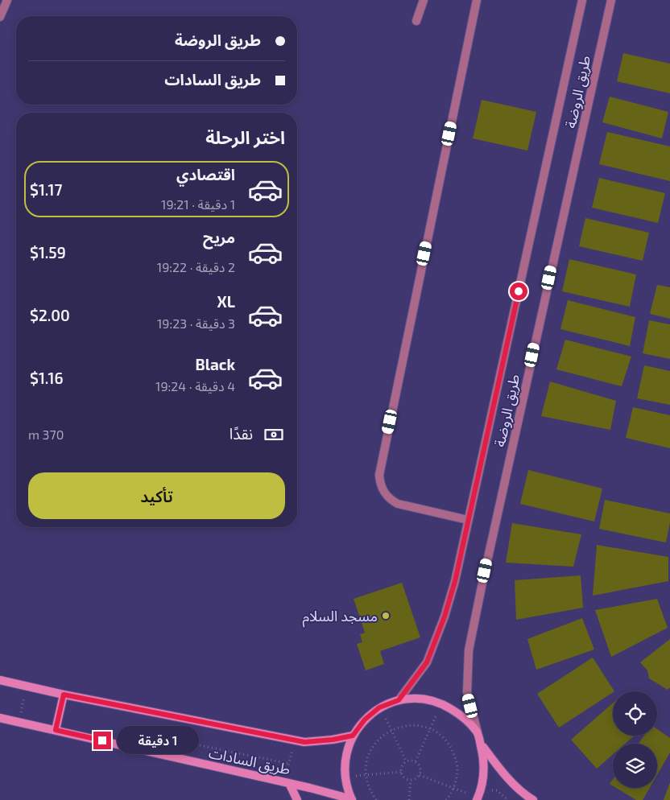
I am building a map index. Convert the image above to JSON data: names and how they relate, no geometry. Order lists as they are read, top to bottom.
{
  "streets": {
    "main road": ["طريق السادات"],
    "street": ["طريق الروضة"]
  },
  "places": ["مسجد السلام"],
  "page": {
    "banner": ["طريق الروضة", "طريق السادات"],
    "heading": "اختر الرحلة",
    "list": [
      {
        "name": "اقتصادي",
        "note": "1 دقيقة · 19:21",
        "value": "$1.17"
      },
      {
        "name": "مريح",
        "note": "2 دقيقة · 19:22",
        "value": "$1.59"
      },
      {
        "name": "XL",
        "note": "3 دقيقة · 19:23",
        "value": "$2.00"
      },
      {
        "name": "Black",
        "note": "4 دقيقة · 19:24",
        "value": "$1.16"
      }
    ],
    "pay": ["نقدًا", "370 m"],
    "buttons": "تأكيد",
    "bubble": "1 دقيقة"
  }
}
